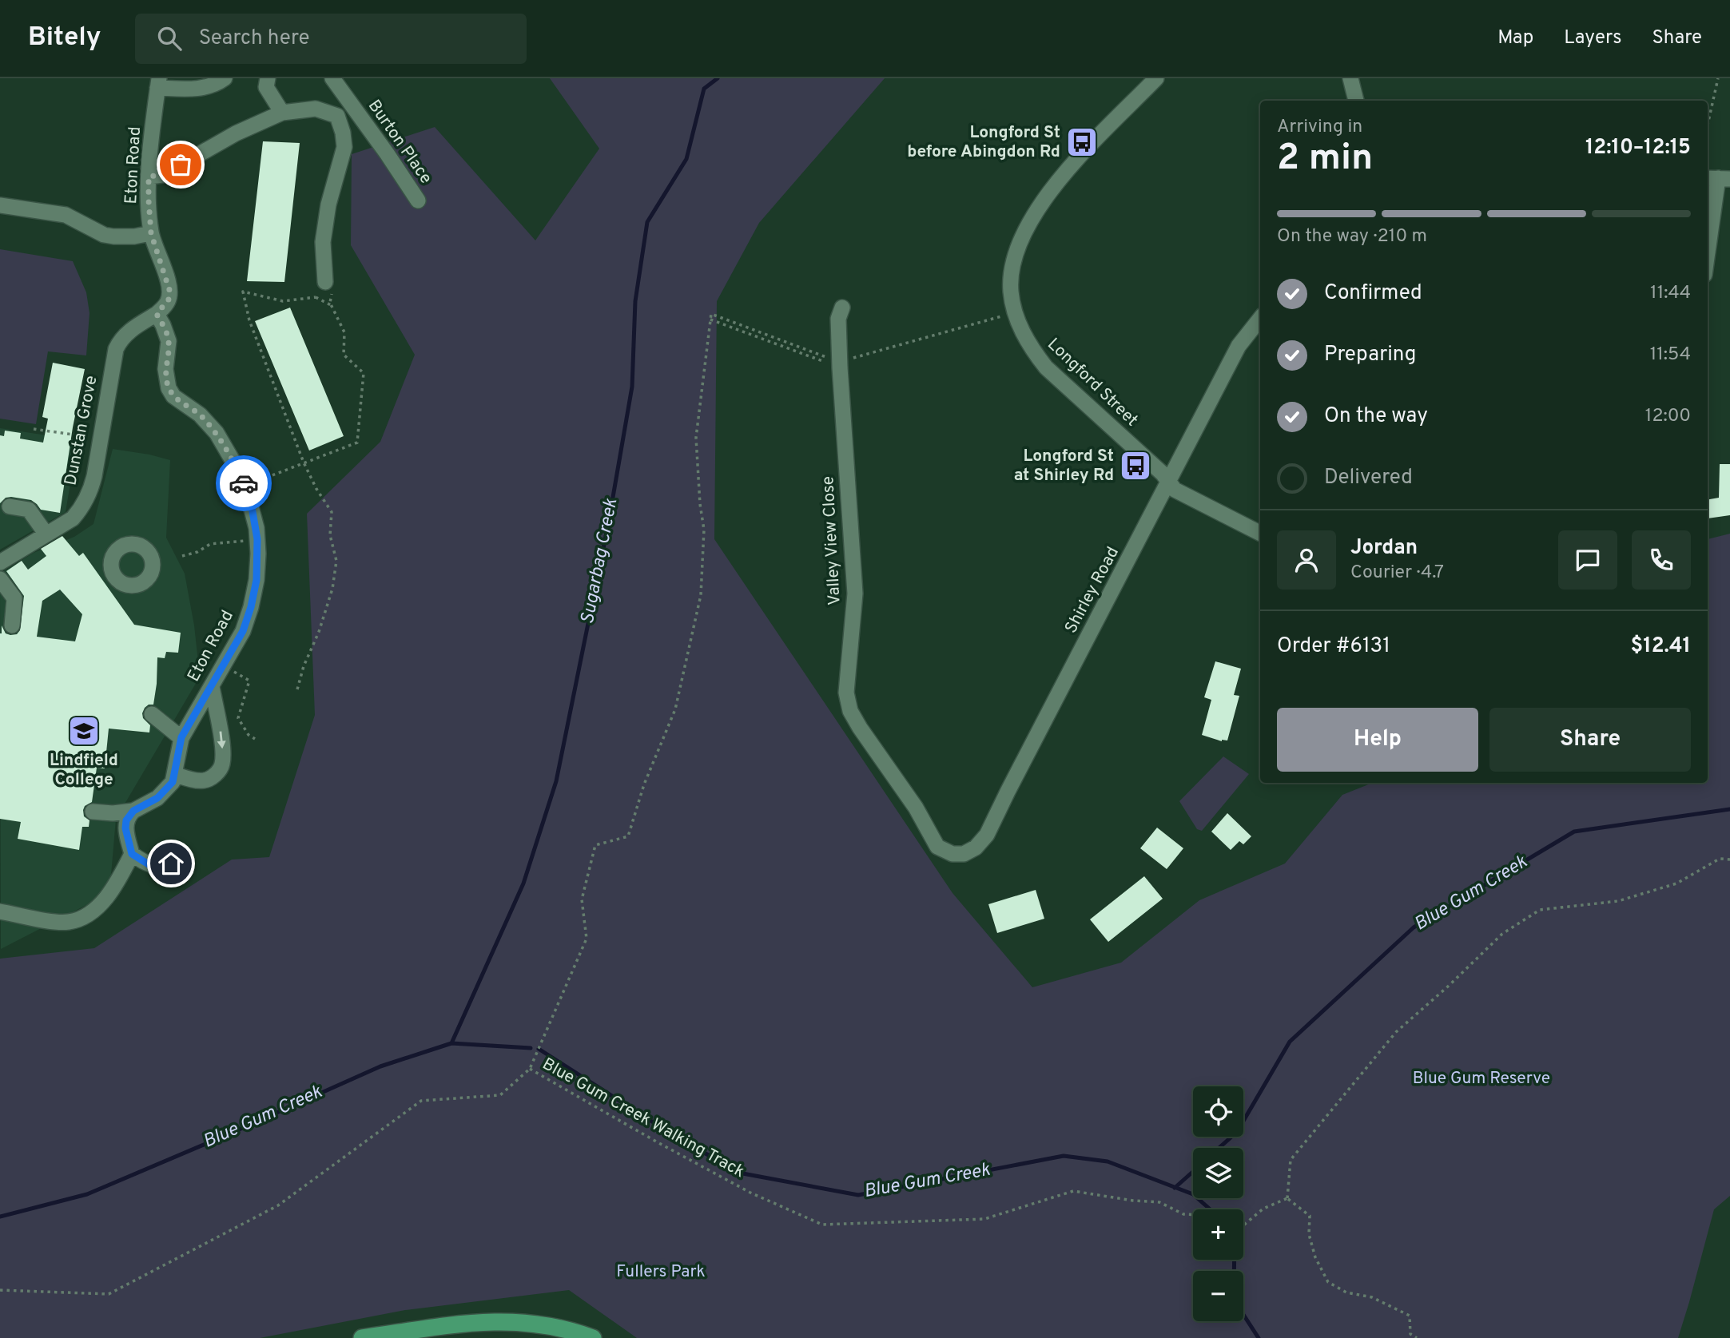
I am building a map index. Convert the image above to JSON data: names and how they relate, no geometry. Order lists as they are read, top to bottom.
{
  "streets": {
    "street": [
      "Burton Place",
      "Eton Road",
      "Longford Street",
      "Dunstan Grove",
      "Valley View Close",
      "Shirley Road"
    ],
    "path": ["Blue Gum Creek Walking Track"]
  },
  "crossings": [
    ["Eton Road", "Dunstan Grove"],
    ["Longford Street", "Shirley Road"],
    ["Valley View Close", "Shirley Road"]
  ],
  "water": ["Sugarbag Creek", "Blue Gum Creek"],
  "parks": ["Blue Gum Reserve", "Fullers Park"],
  "places": {
    "bus stop": ["Longford St before Abingdon Rd", "Longford St at Shirley Rd"],
    "school or university": ["Lindfield College"]
  },
  "page": {
    "header": "Bitely",
    "search": "Search here",
    "nav": ["Map", "Layers", "Share"],
    "heading": ["2 min", "Arriving in", "12:10–12:15"],
    "panel": [
      "Jordan",
      "Courier · 4.7",
      "Order #6131",
      "$12.41"
    ],
    "bar": "On the way · 210 m",
    "list": [
      ["Confirmed", "11:44"],
      ["Preparing", "11:54"],
      ["On the way", "12:00"],
      "Delivered"
    ],
    "buttons": ["Help", "Share"],
    "map_buttons": ["+", "−"]
  }
}
